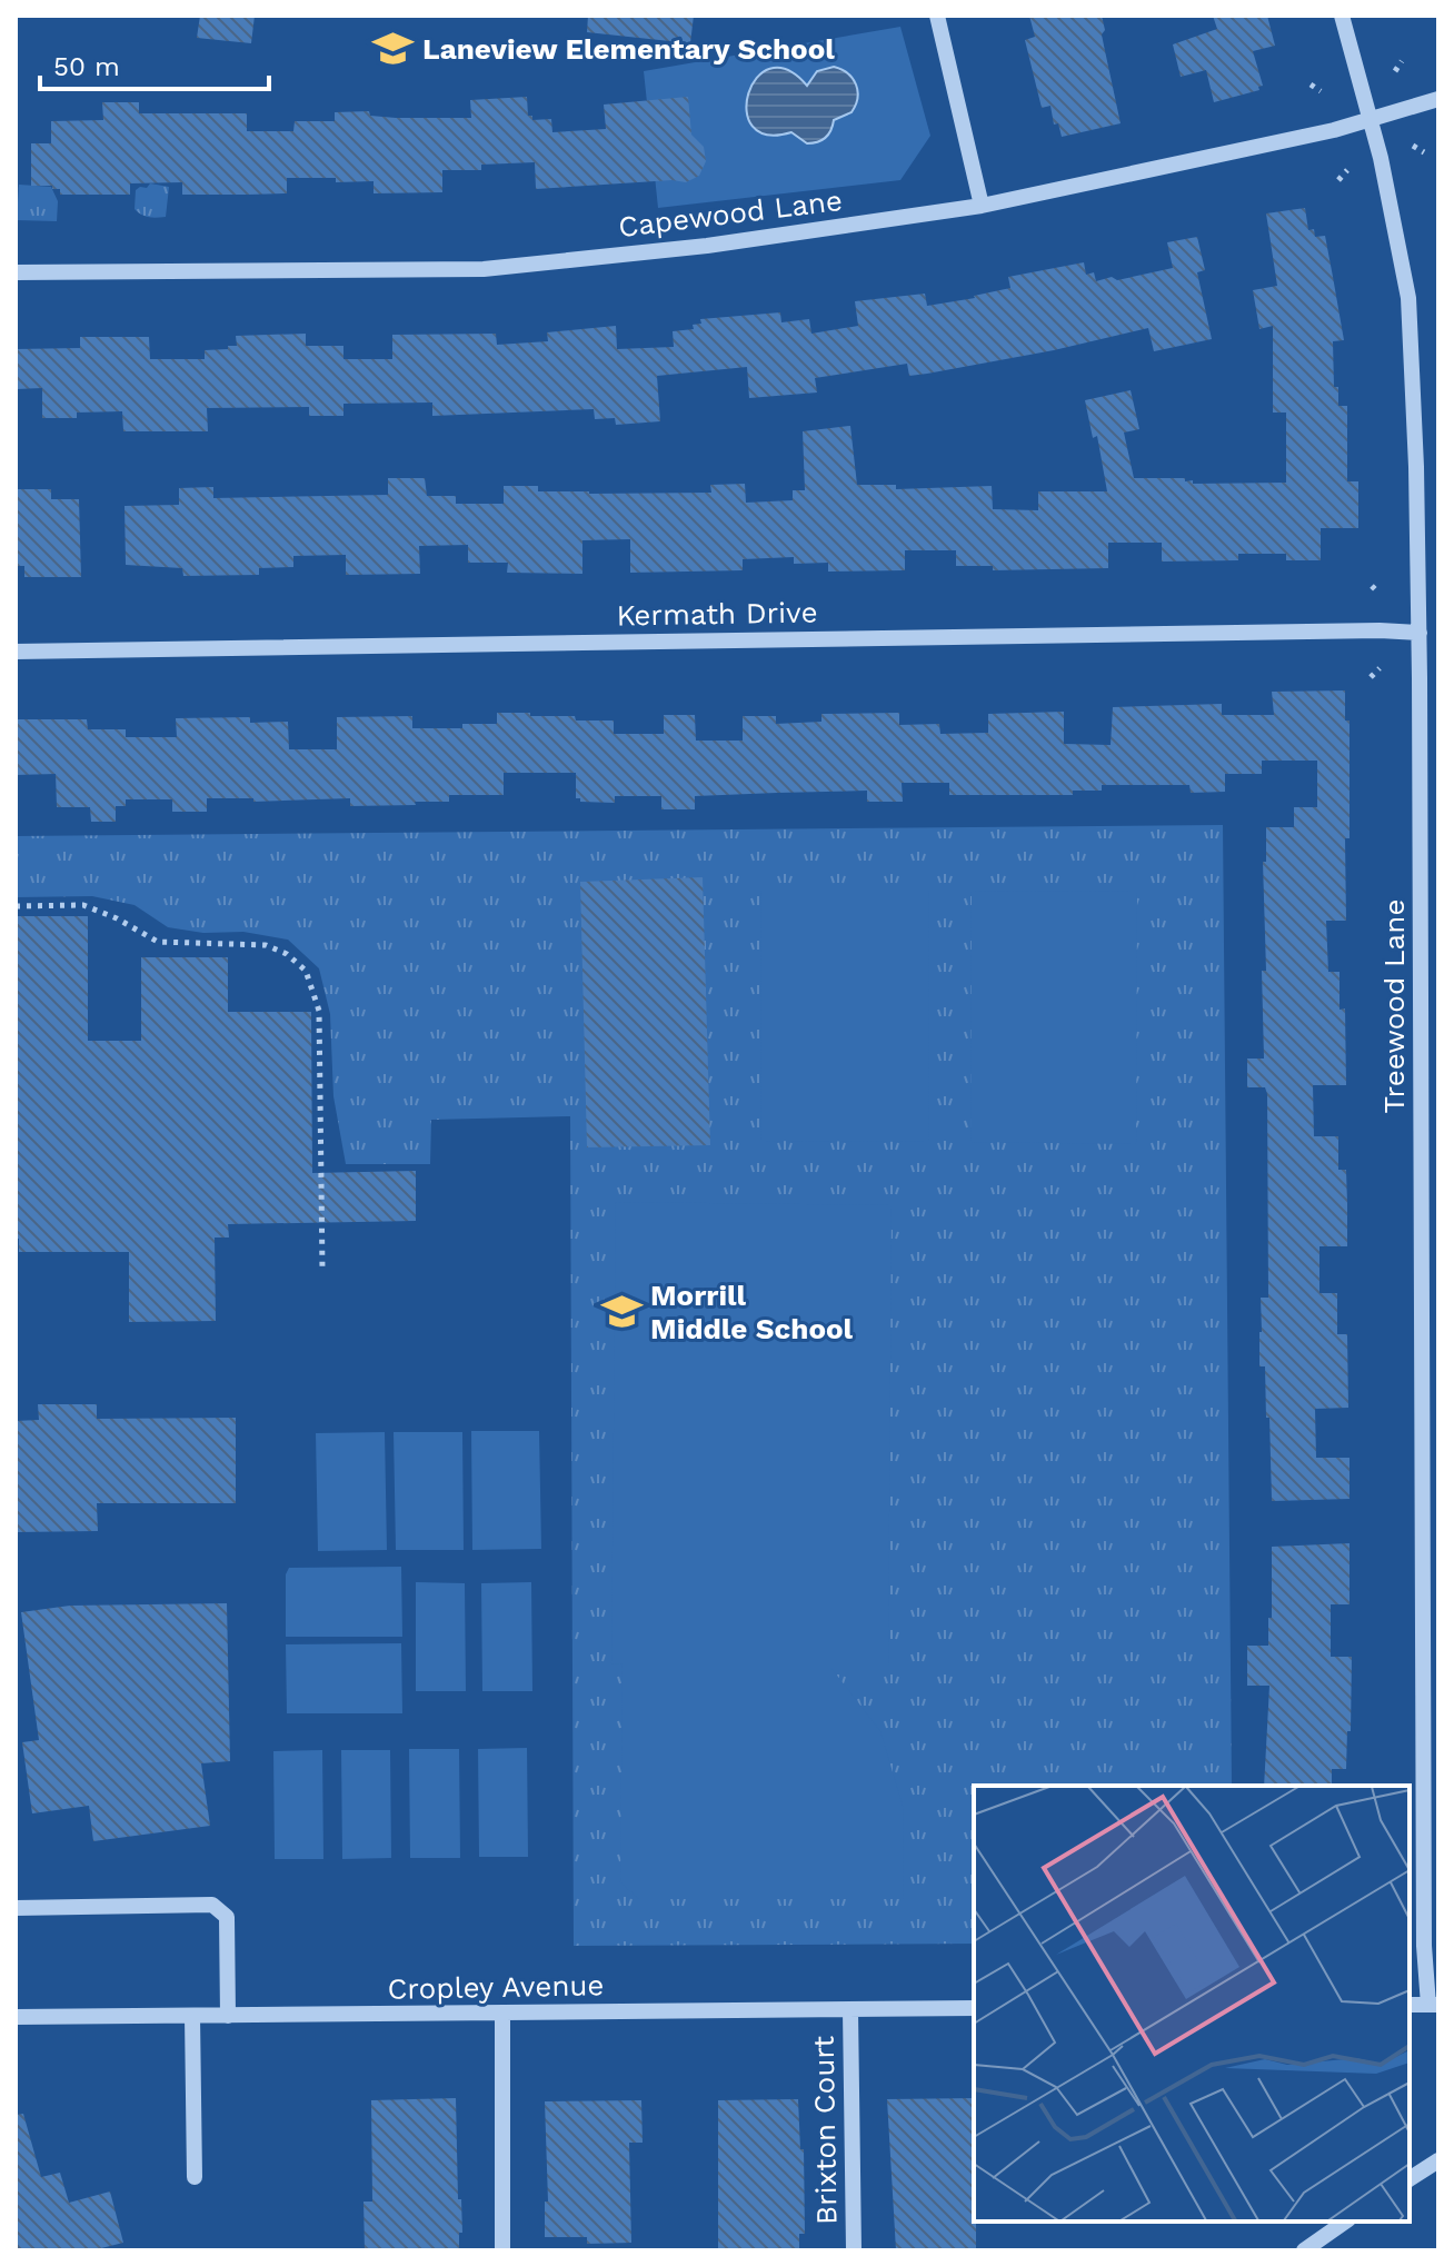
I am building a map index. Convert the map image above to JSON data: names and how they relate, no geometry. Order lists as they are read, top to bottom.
{
  "streets": {
    "street": [
      "Capewood Lane",
      "Kermath Drive",
      "Treewood Lane",
      "Cropley Avenue",
      "Brixton Court"
    ]
  },
  "crossings": [
    ["Capewood Lane", "Treewood Lane"],
    ["Kermath Drive", "Treewood Lane"],
    ["Cropley Avenue", "Brixton Court"]
  ],
  "places": {
    "school or university": ["Laneview Elementary School", "Morrill Middle School"]
  },
  "scale_bar": "50 m"
}
